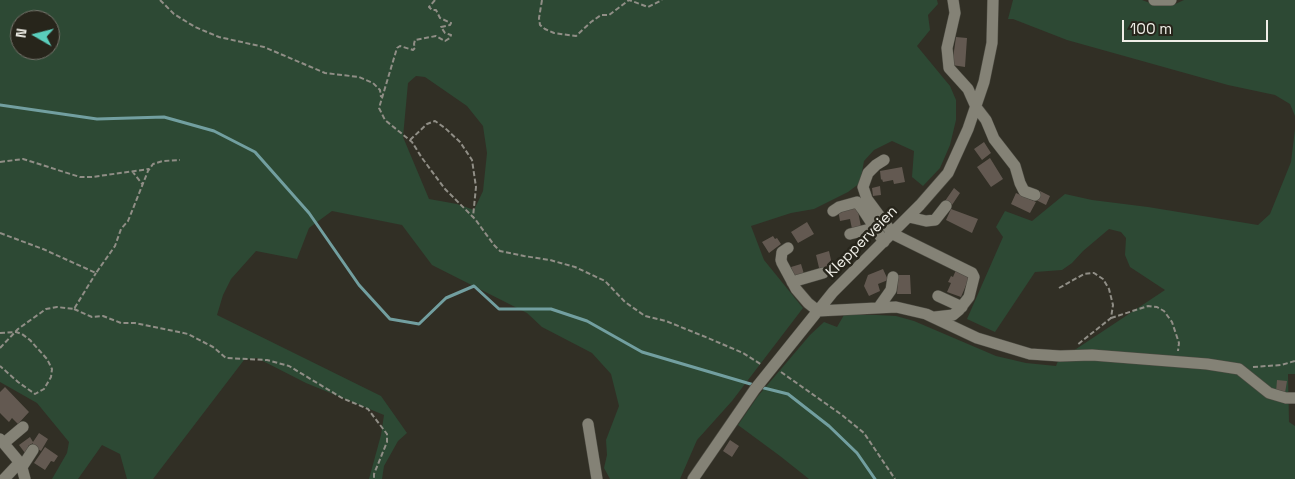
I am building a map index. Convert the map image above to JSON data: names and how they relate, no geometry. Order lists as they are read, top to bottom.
{
  "streets": {
    "street": ["Klepperveien"]
  },
  "scale_bar": "100 m",
  "north": "left"
}
